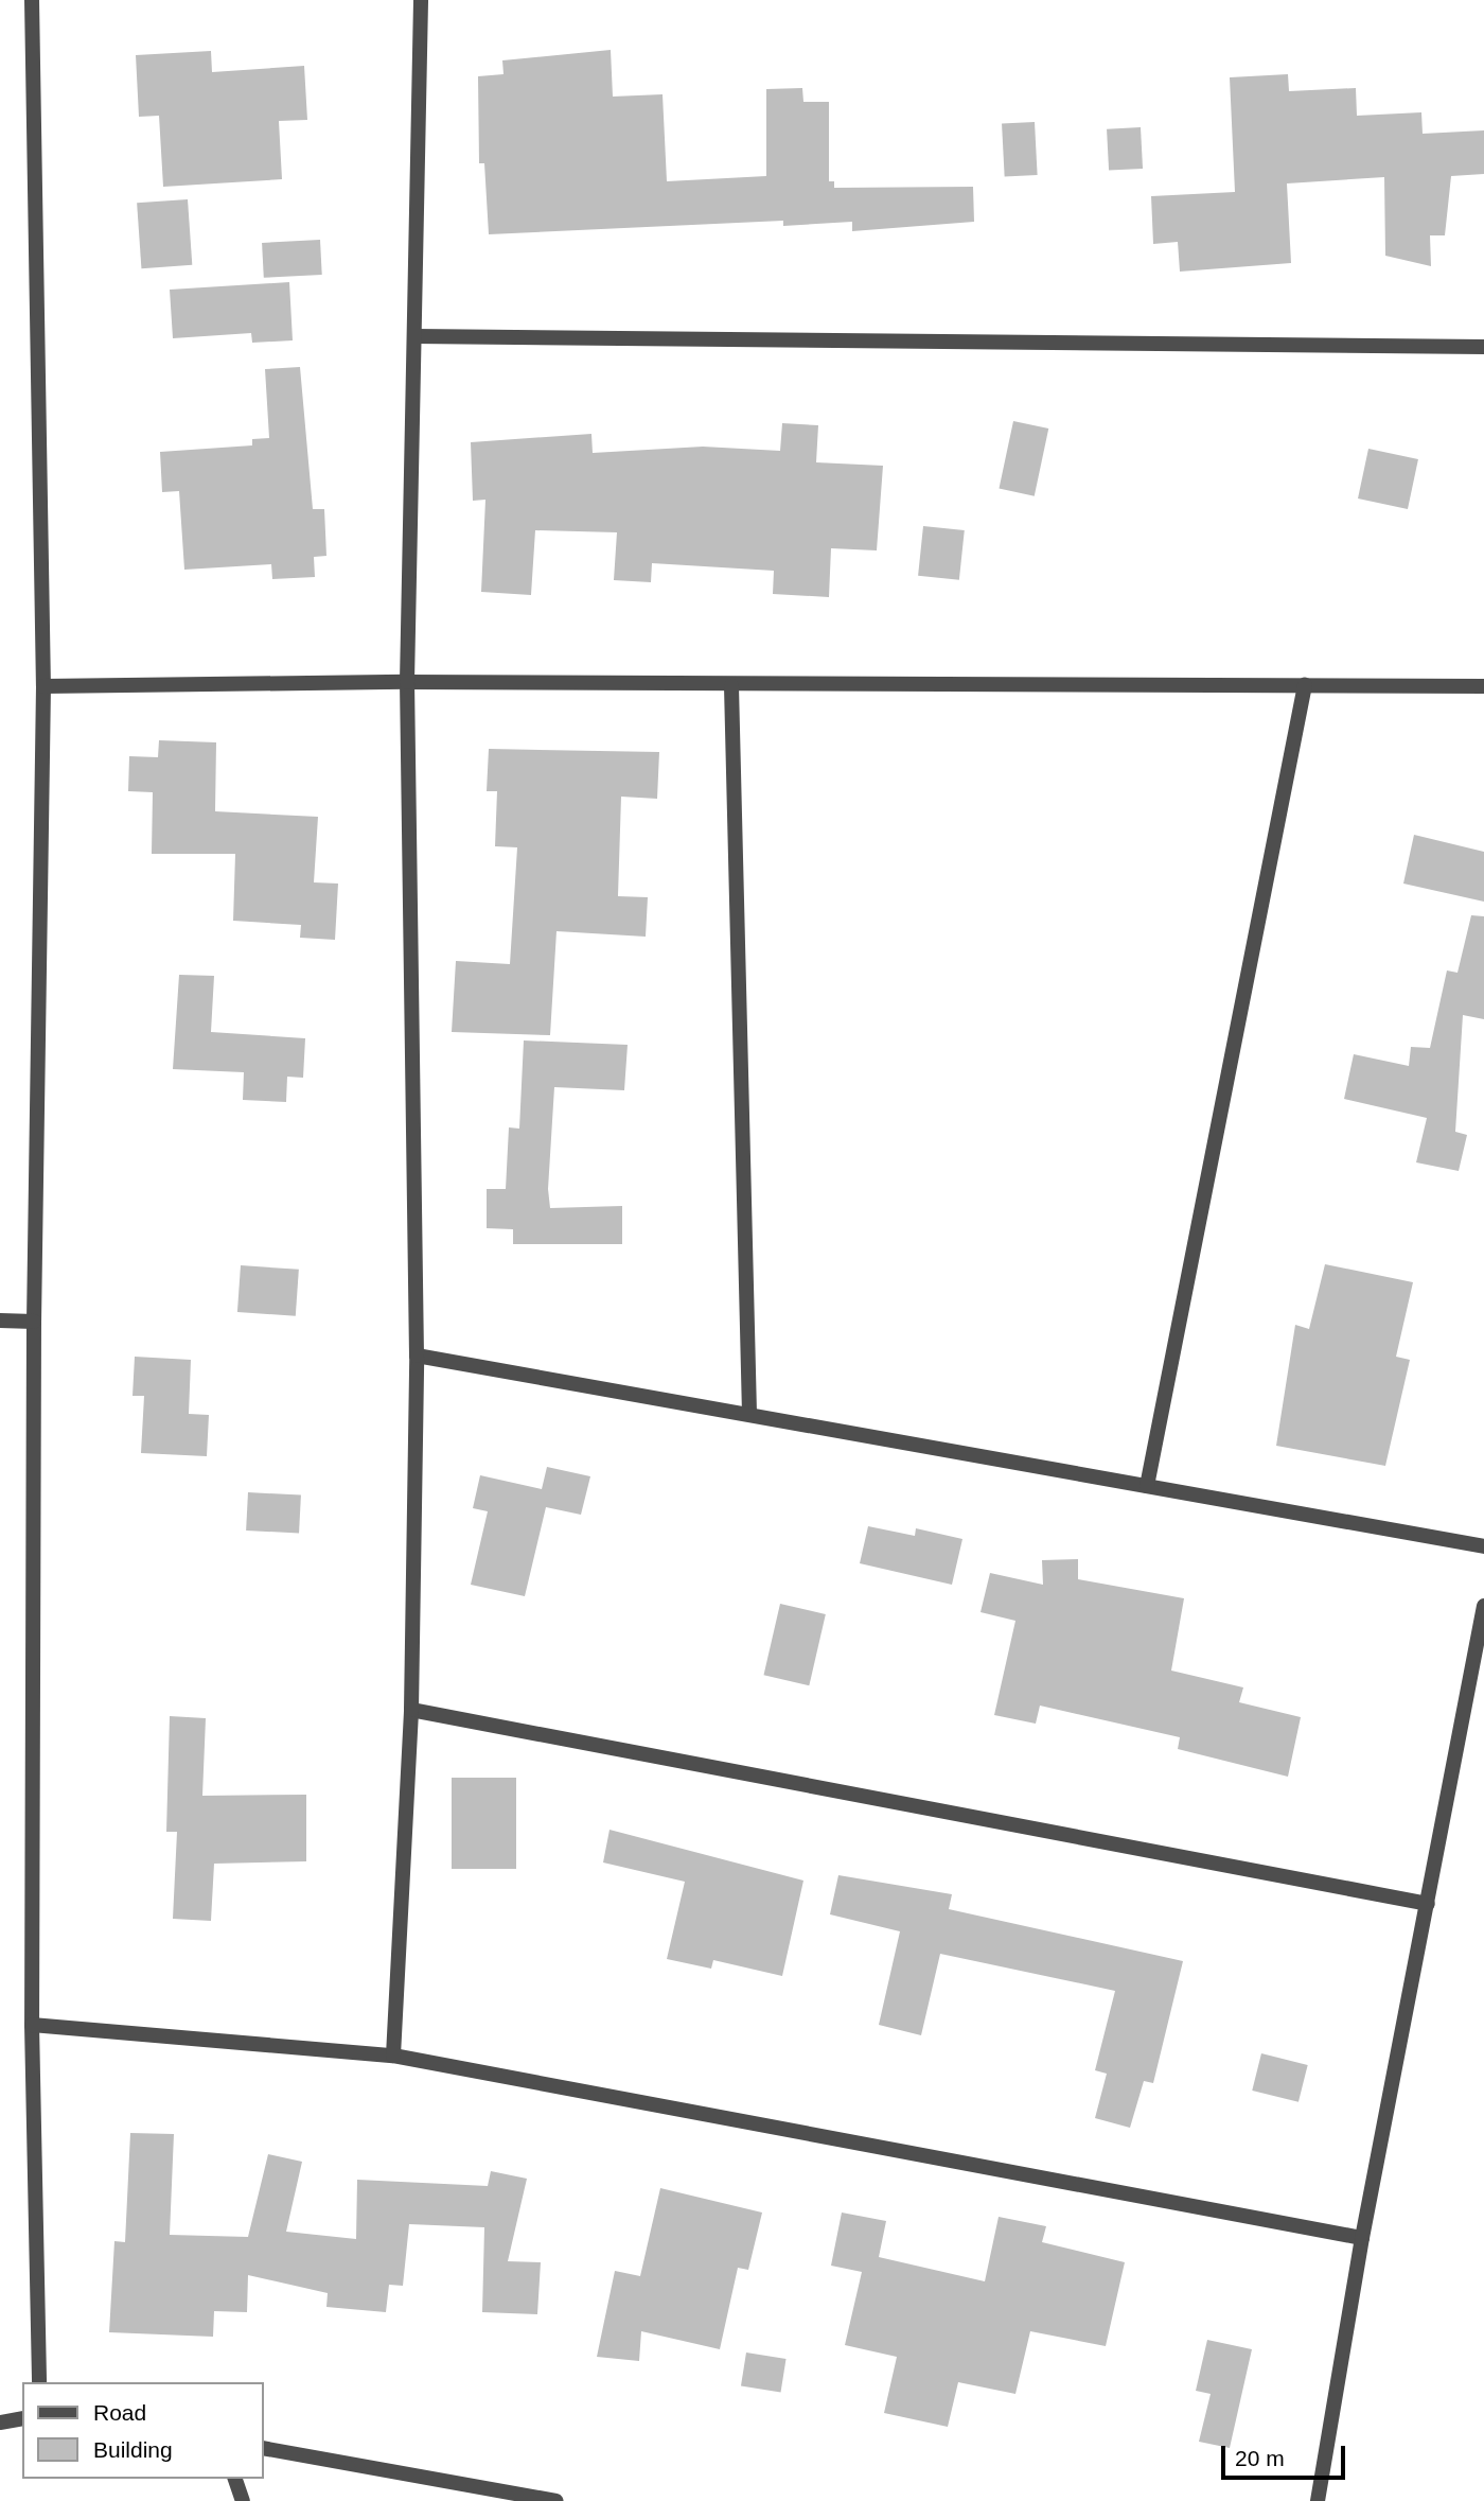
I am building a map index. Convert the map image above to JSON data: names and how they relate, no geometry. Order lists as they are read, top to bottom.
{
  "legend": ["Road", "Building"],
  "scale_bar": "20 m"
}
